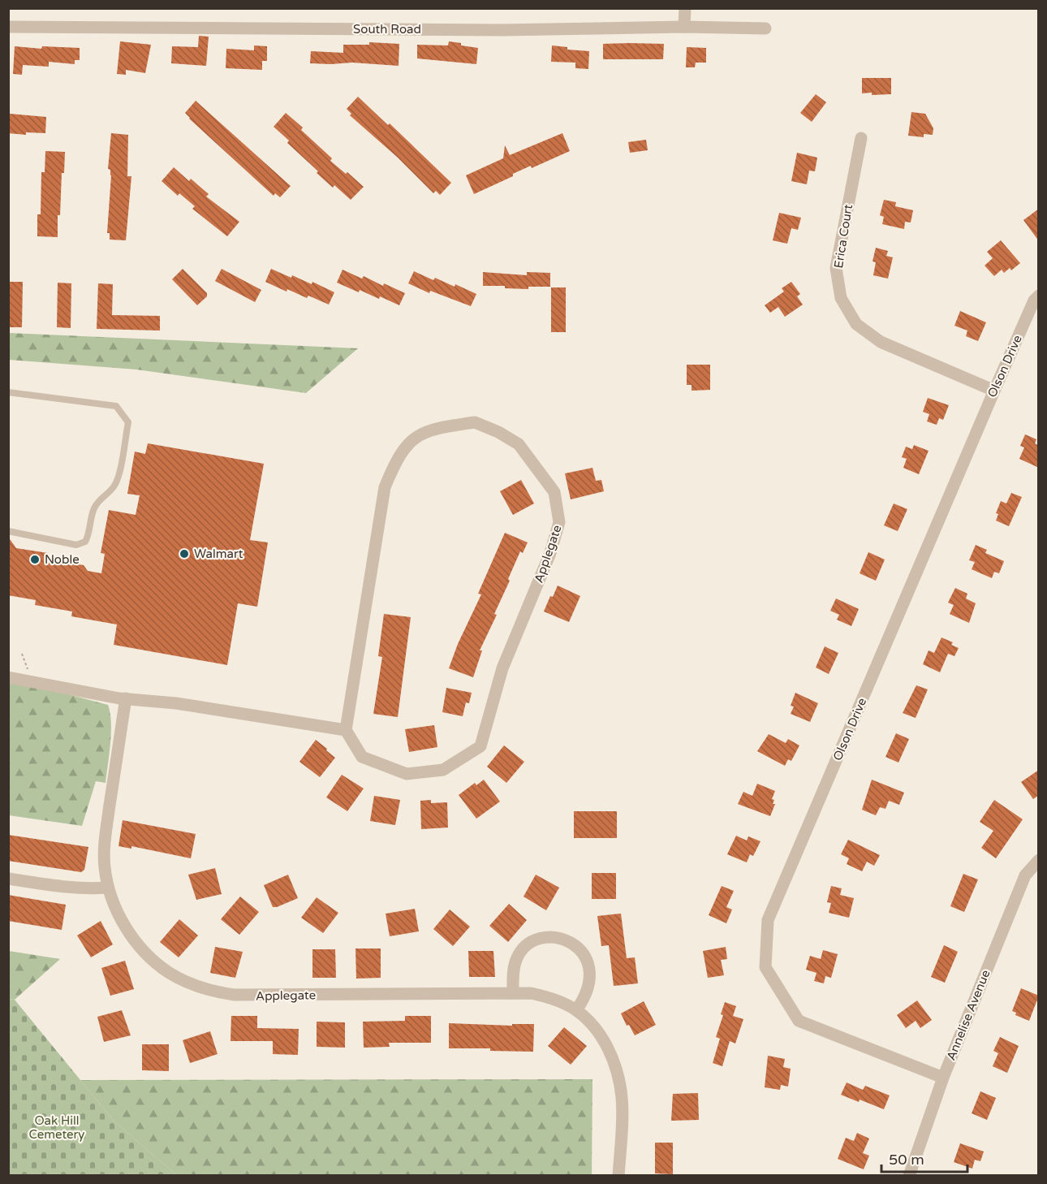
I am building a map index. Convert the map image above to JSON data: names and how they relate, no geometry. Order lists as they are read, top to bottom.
{
  "streets": {
    "street": [
      "South Road",
      "Erica Court",
      "Olson Drive",
      "Applegate",
      "Annelise Avenue"
    ]
  },
  "crossings": [
    ["Erica Court", "Olson Drive"],
    ["Olson Drive", "Annelise Avenue"]
  ],
  "parks": ["Oak Hill Cemetery"],
  "places": ["Walmart", "Noble"],
  "scale_bar": "50 m"
}
